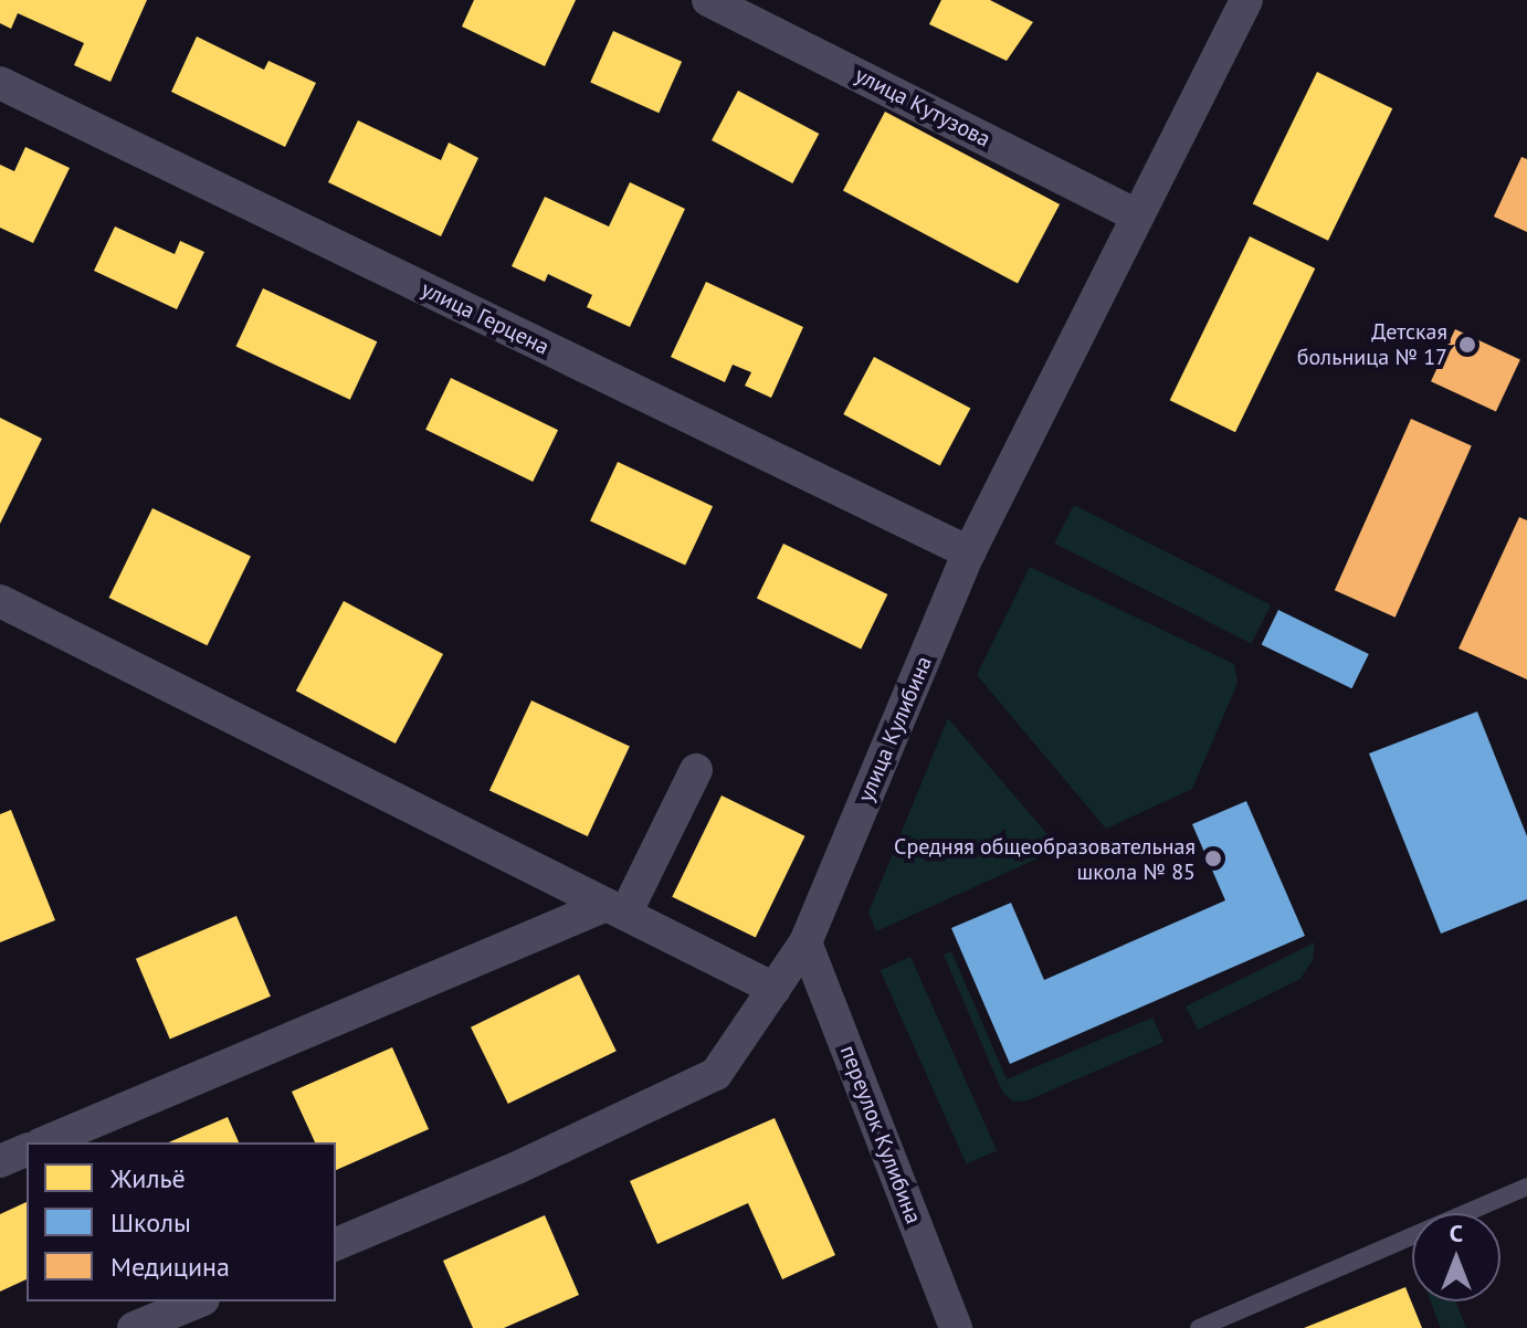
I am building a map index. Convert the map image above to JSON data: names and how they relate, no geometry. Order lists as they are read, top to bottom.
{
  "streets": {
    "street": [
      "улица Кутузова",
      "улица Герцена",
      "улица Кулибина",
      "переулок Кулибина"
    ]
  },
  "crossings": [
    ["улица Кутузова", "улица Кулибина"],
    ["улица Герцена", "улица Кулибина"],
    ["улица Кулибина", "переулок Кулибина"]
  ],
  "places": ["Детская больница № 17", "Средняя общеобразовательная школа № 85"],
  "legend": ["Жильё", "Школы", "Медицина"],
  "north": "top"
}
